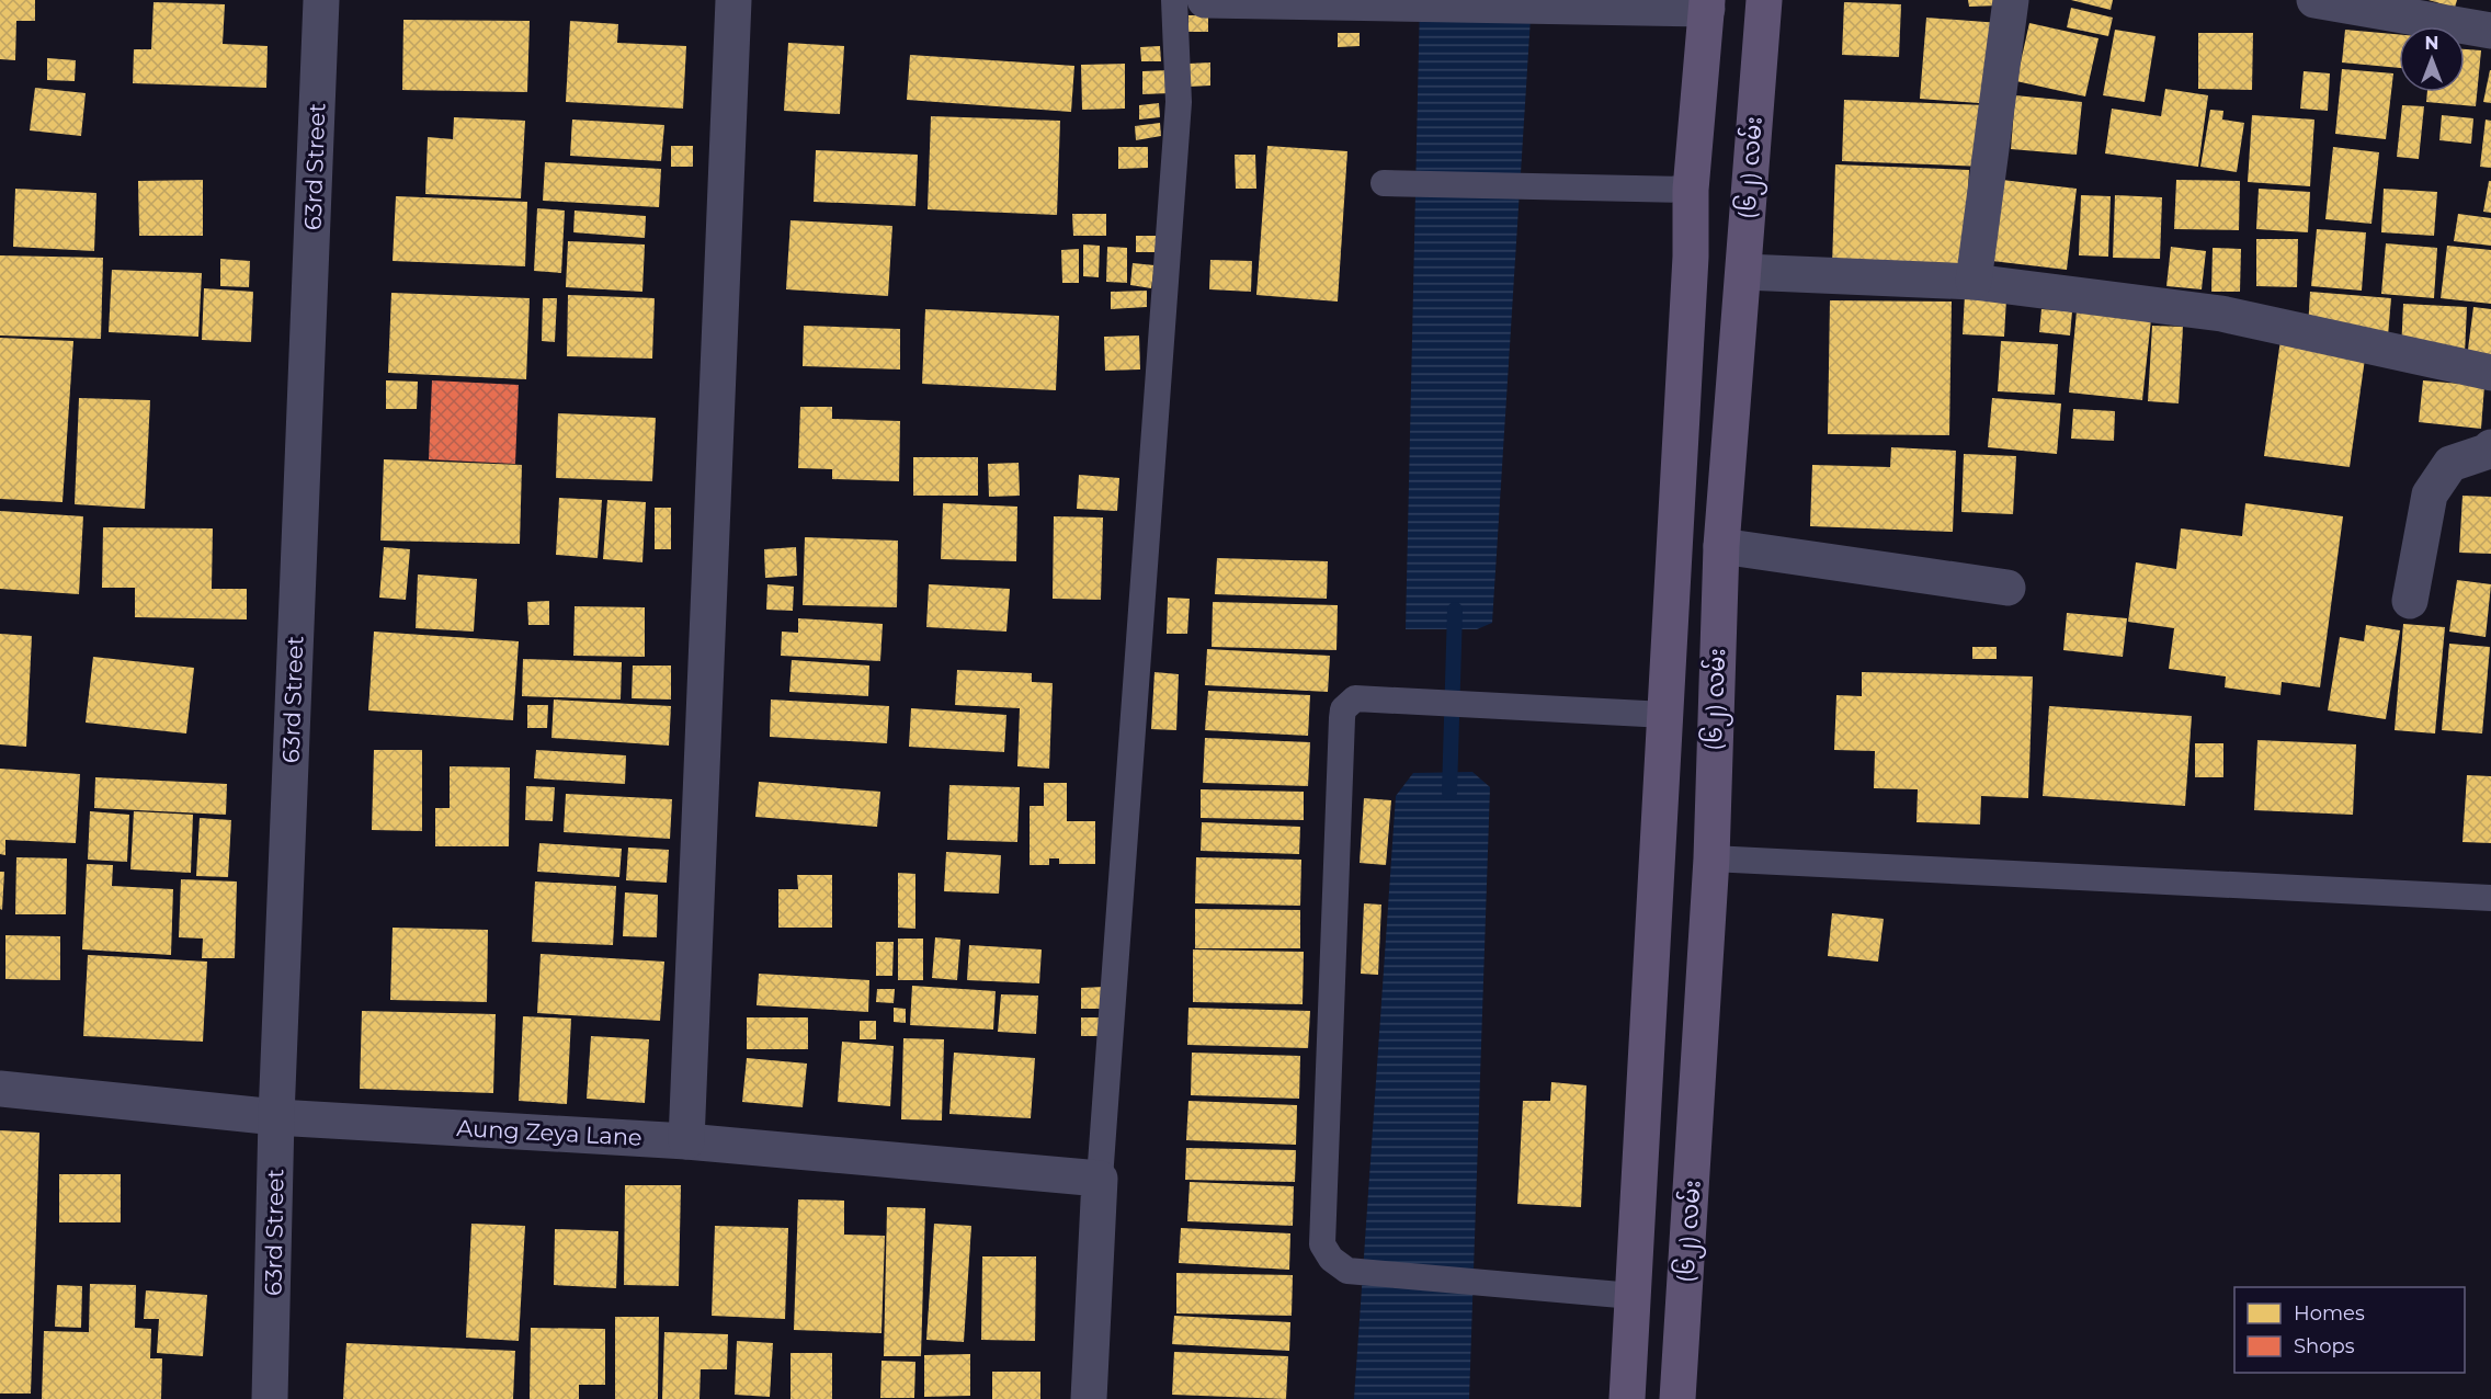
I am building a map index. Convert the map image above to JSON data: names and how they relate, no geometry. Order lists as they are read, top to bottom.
{
  "streets": {
    "main road": ["(၆၂) လမ်း"],
    "street": ["63rd Street", "Aung Zeya Lane"]
  },
  "crossings": [
    ["63rd Street", "Aung Zeya Lane"]
  ],
  "legend": ["Homes", "Shops"],
  "north": "top"
}
